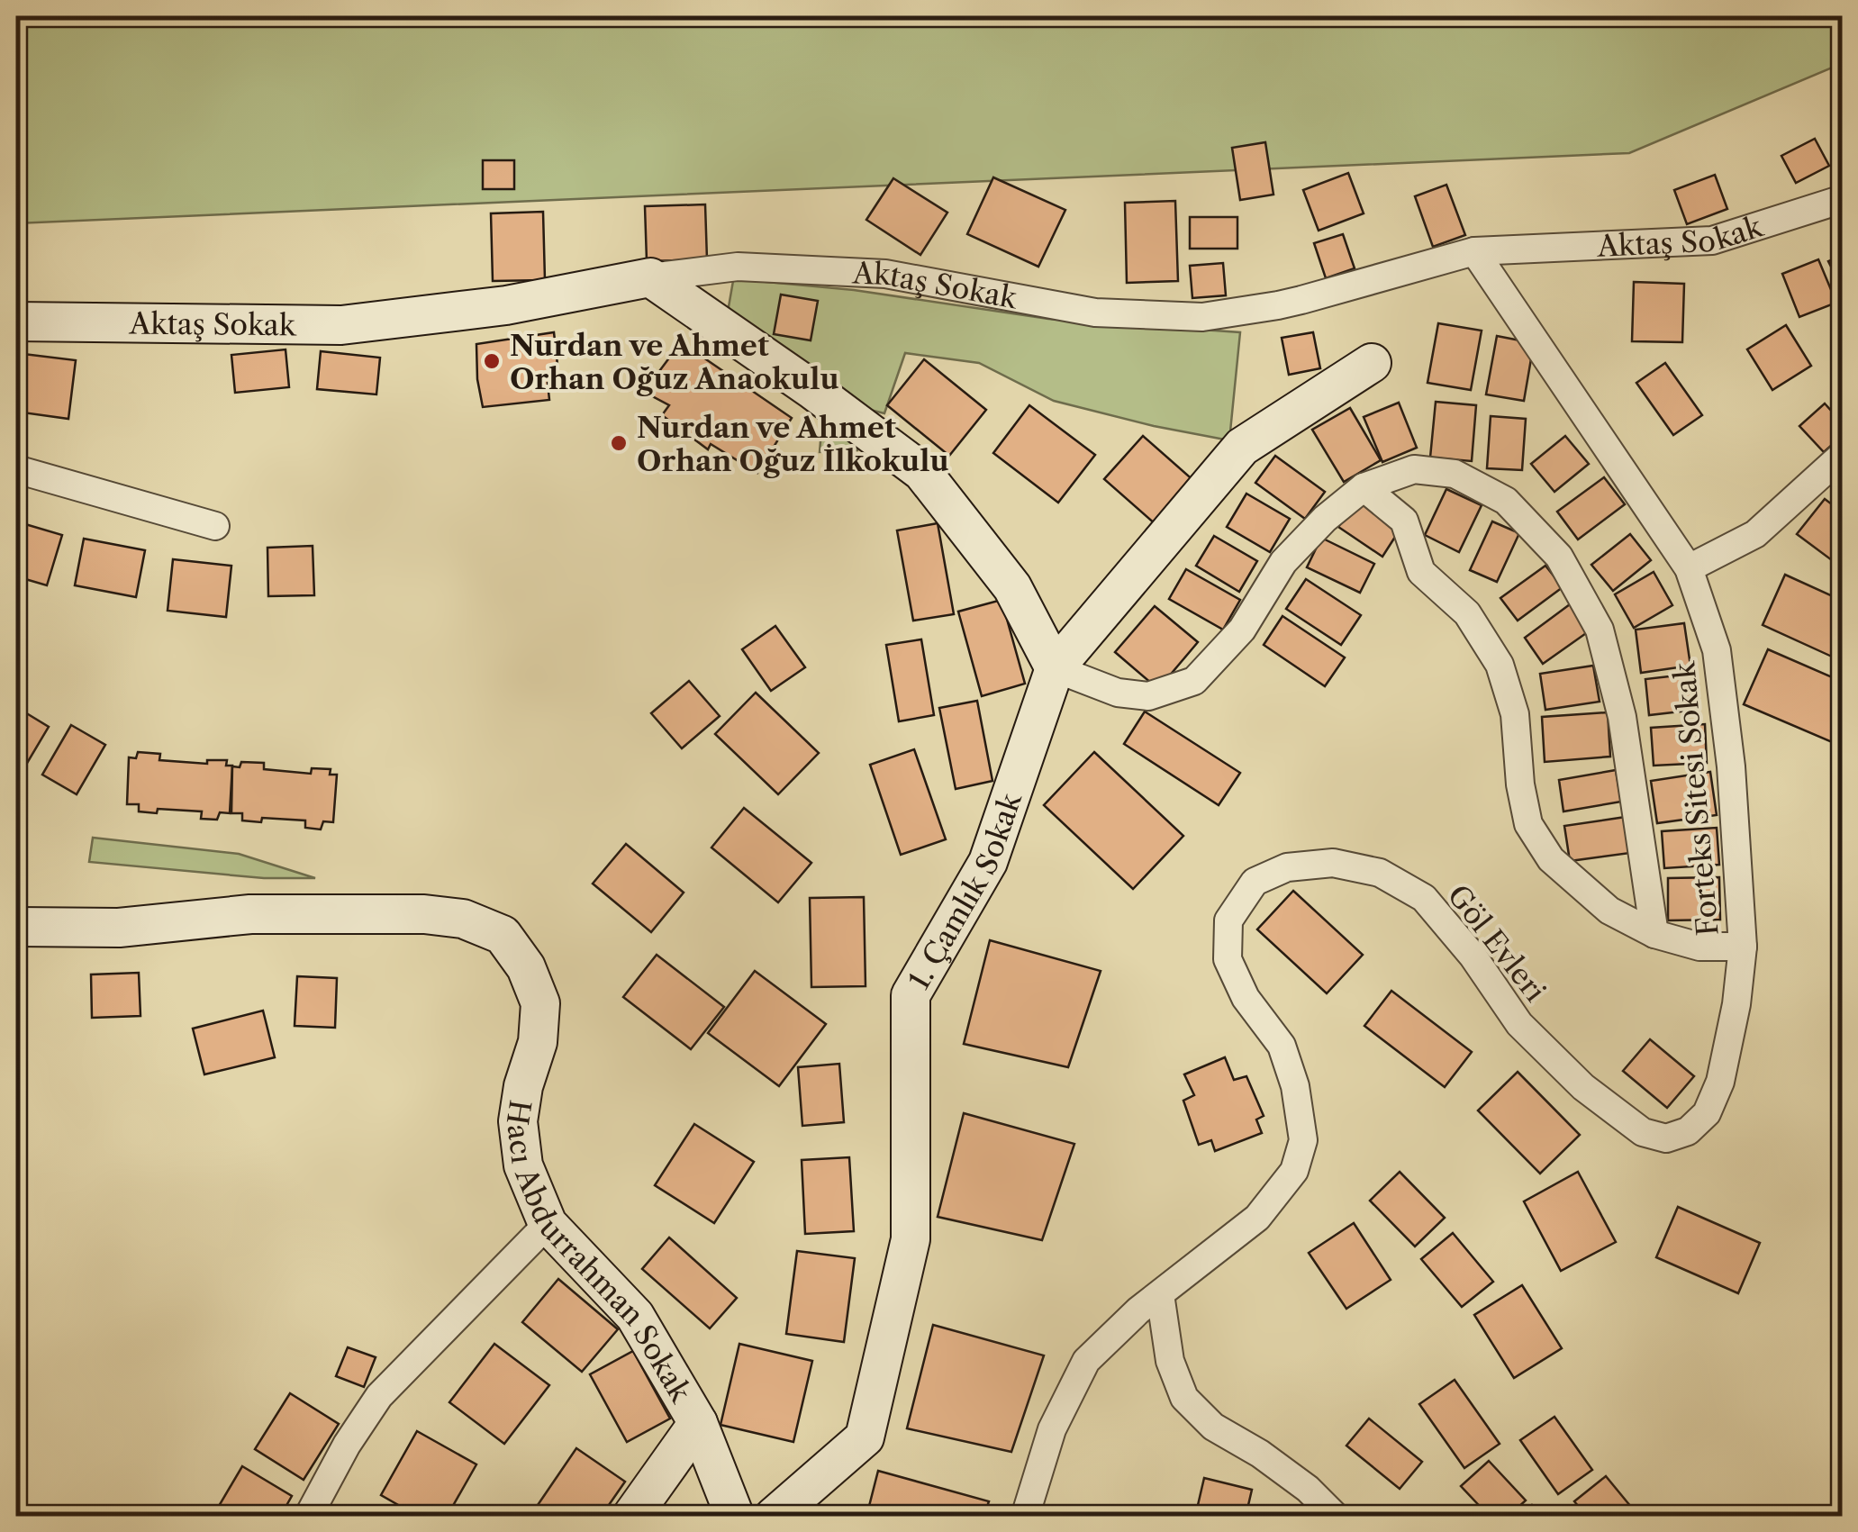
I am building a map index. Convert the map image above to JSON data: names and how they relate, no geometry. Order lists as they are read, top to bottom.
{
  "streets": {
    "street": [
      "Aktaş Sokak",
      "Forteks Sitesi Sokak",
      "1. Çamlık Sokak",
      "Göl Evleri",
      "Hacı Abdurrahman Sokak"
    ]
  },
  "crossings": [
    ["Aktaş Sokak", "Forteks Sitesi Sokak"],
    ["Forteks Sitesi Sokak", "1. Çamlık Sokak"],
    ["Forteks Sitesi Sokak", "Göl Evleri"]
  ],
  "places": ["Nurdan ve Ahmet Orhan Oğuz Anaokulu", "Nurdan ve Ahmet Orhan Oğuz İlkokulu"]
}
